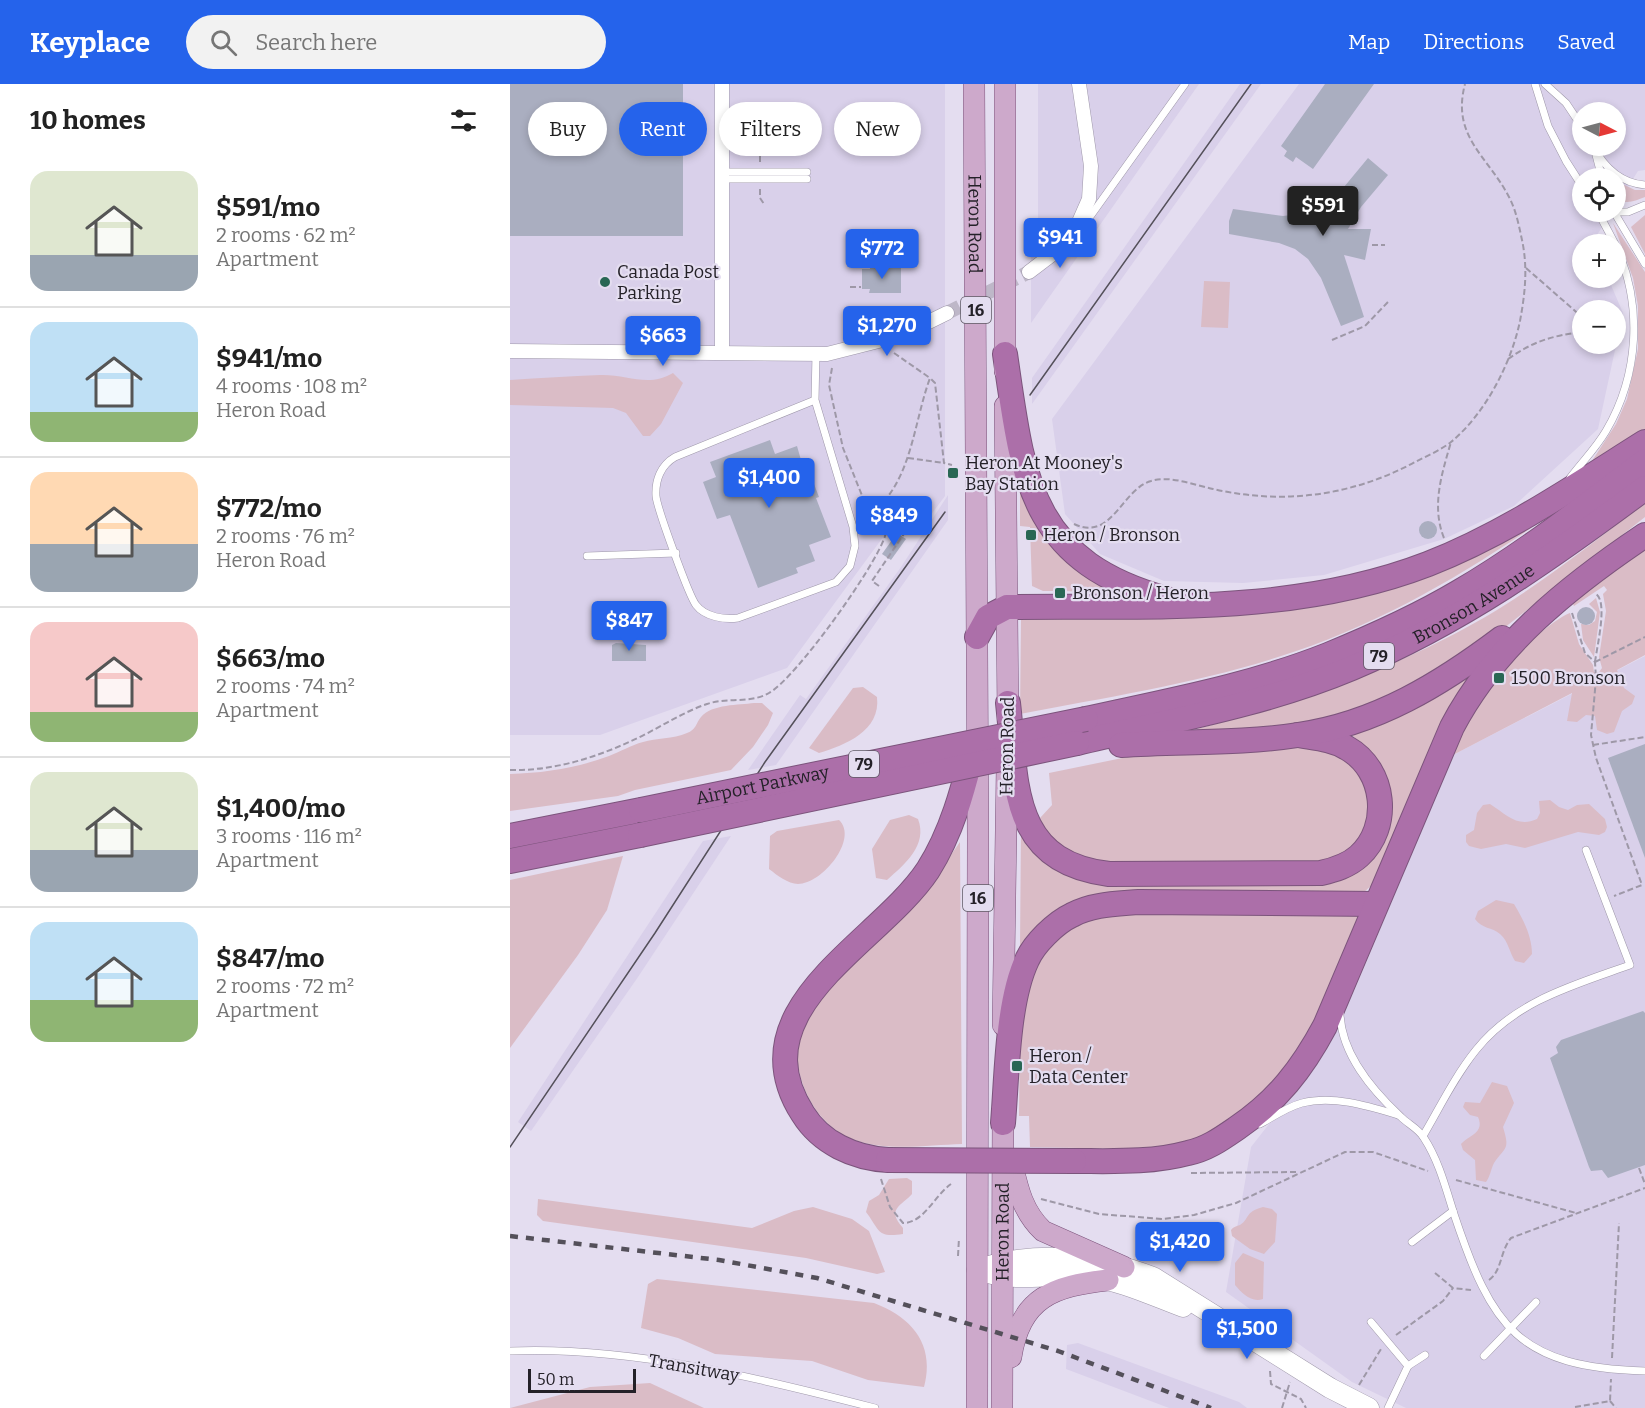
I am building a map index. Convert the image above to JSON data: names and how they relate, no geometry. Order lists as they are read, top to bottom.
{
  "streets": {
    "highway": ["Bronson Avenue", "79", "Airport Parkway"],
    "main road": ["Heron Road", "16"],
    "lane": ["Transitway"]
  },
  "crossings": [
    ["Bronson Avenue", "Airport Parkway"]
  ],
  "places": {
    "other": ["Canada Post Parking"],
    "transit": [
      "Heron At Mooney's Bay Station",
      "Heron / Bronson",
      "Bronson / Heron",
      "1500 Bronson",
      "Heron / Data Center"
    ]
  },
  "scale_bar": "50 m",
  "north": "right",
  "page": {
    "header": "Keyplace",
    "search": "Search here",
    "nav": ["Map", "Directions", "Saved"],
    "heading": "10 homes",
    "map_buttons": ["+", "−"],
    "chip": [
      "Buy",
      "Rent",
      "Filters",
      "New"
    ],
    "list": [
      {
        "name": "$591/mo",
        "note": "2 rooms · 62 m² · Apartment"
      },
      {
        "name": "$941/mo",
        "note": "4 rooms · 108 m² · Heron Road"
      },
      {
        "name": "$772/mo",
        "note": "2 rooms · 76 m² · Heron Road"
      },
      {
        "name": "$663/mo",
        "note": "2 rooms · 74 m² · Apartment"
      },
      {
        "name": "$1,400/mo",
        "note": "3 rooms · 116 m² · Apartment"
      },
      {
        "name": "$847/mo",
        "note": "2 rooms · 72 m² · Apartment"
      }
    ],
    "price": [
      "$591",
      "$941",
      "$772",
      "$1,270",
      "$663",
      "$1,400",
      "$849",
      "$847",
      "$1,420",
      "$1,500"
    ],
    "scale": "50 m"
  }
}
